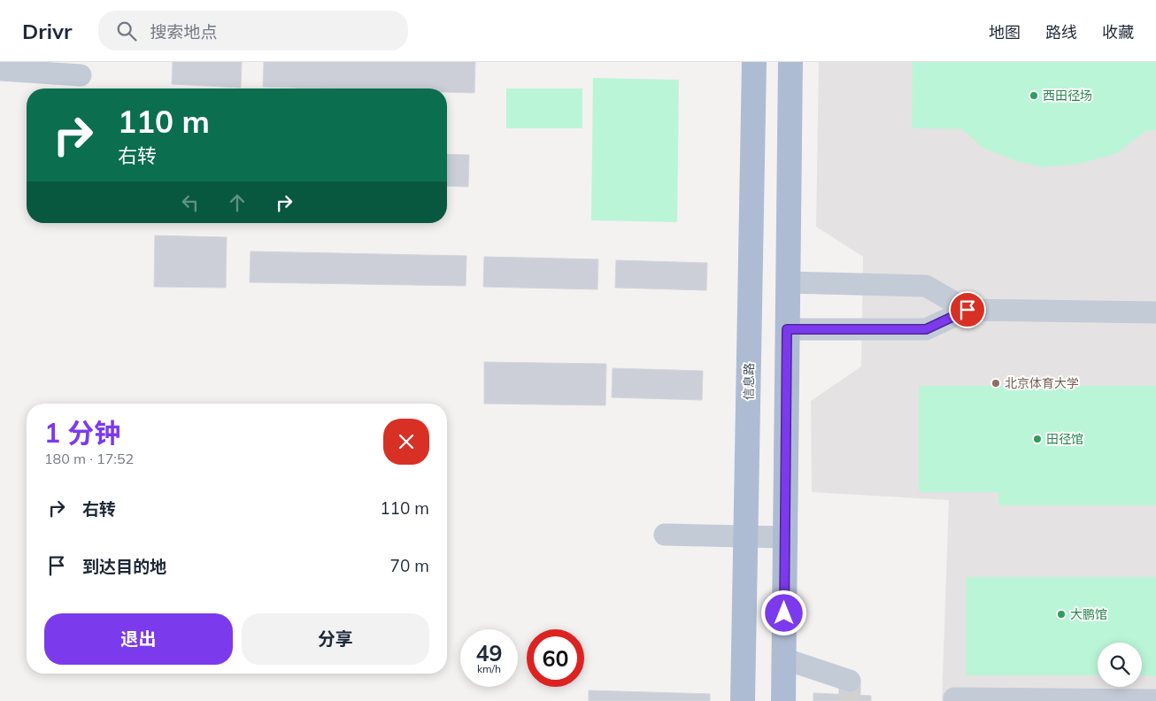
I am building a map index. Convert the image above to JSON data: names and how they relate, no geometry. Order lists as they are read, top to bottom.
{
  "streets": {
    "main road": ["信息路"]
  },
  "places": [
    "西田径场",
    "北京体育大学",
    "田径馆",
    "大鹏馆"
  ],
  "page": {
    "header": "Drivr",
    "search": "搜索地点",
    "nav": ["地图", "路线", "收藏"],
    "turn": ["110 m", "右转"],
    "heading": ["1 分钟", "180 m · 17:52"],
    "list": [
      {
        "name": "右转",
        "value": "110 m"
      },
      {
        "name": "到达目的地",
        "value": "70 m"
      }
    ],
    "buttons": ["退出", "分享"],
    "speed": "49 km/h",
    "limit": "60"
  }
}
